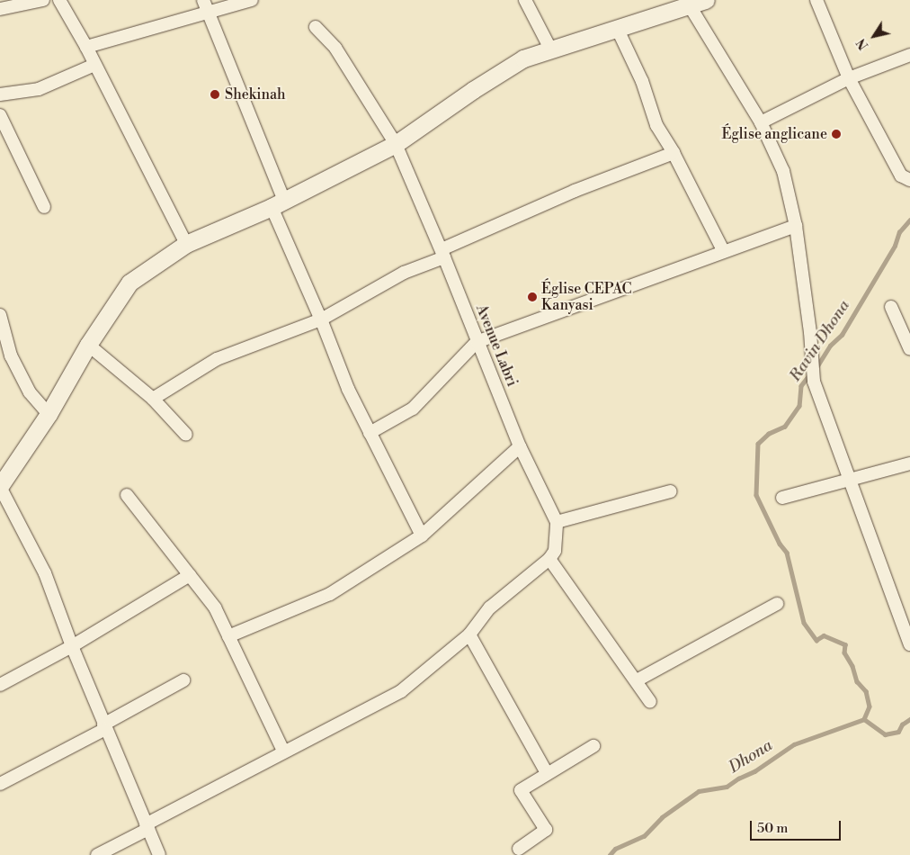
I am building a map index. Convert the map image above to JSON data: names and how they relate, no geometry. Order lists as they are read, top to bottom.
{
  "streets": {
    "street": ["Avenue Labri"]
  },
  "water": ["Ravin Dhona", "Dhona"],
  "places": ["Shekinah", "Église anglicane", "Église CEPAC Kanyasi"],
  "scale_bar": "50 m",
  "north": "bottom left"
}
